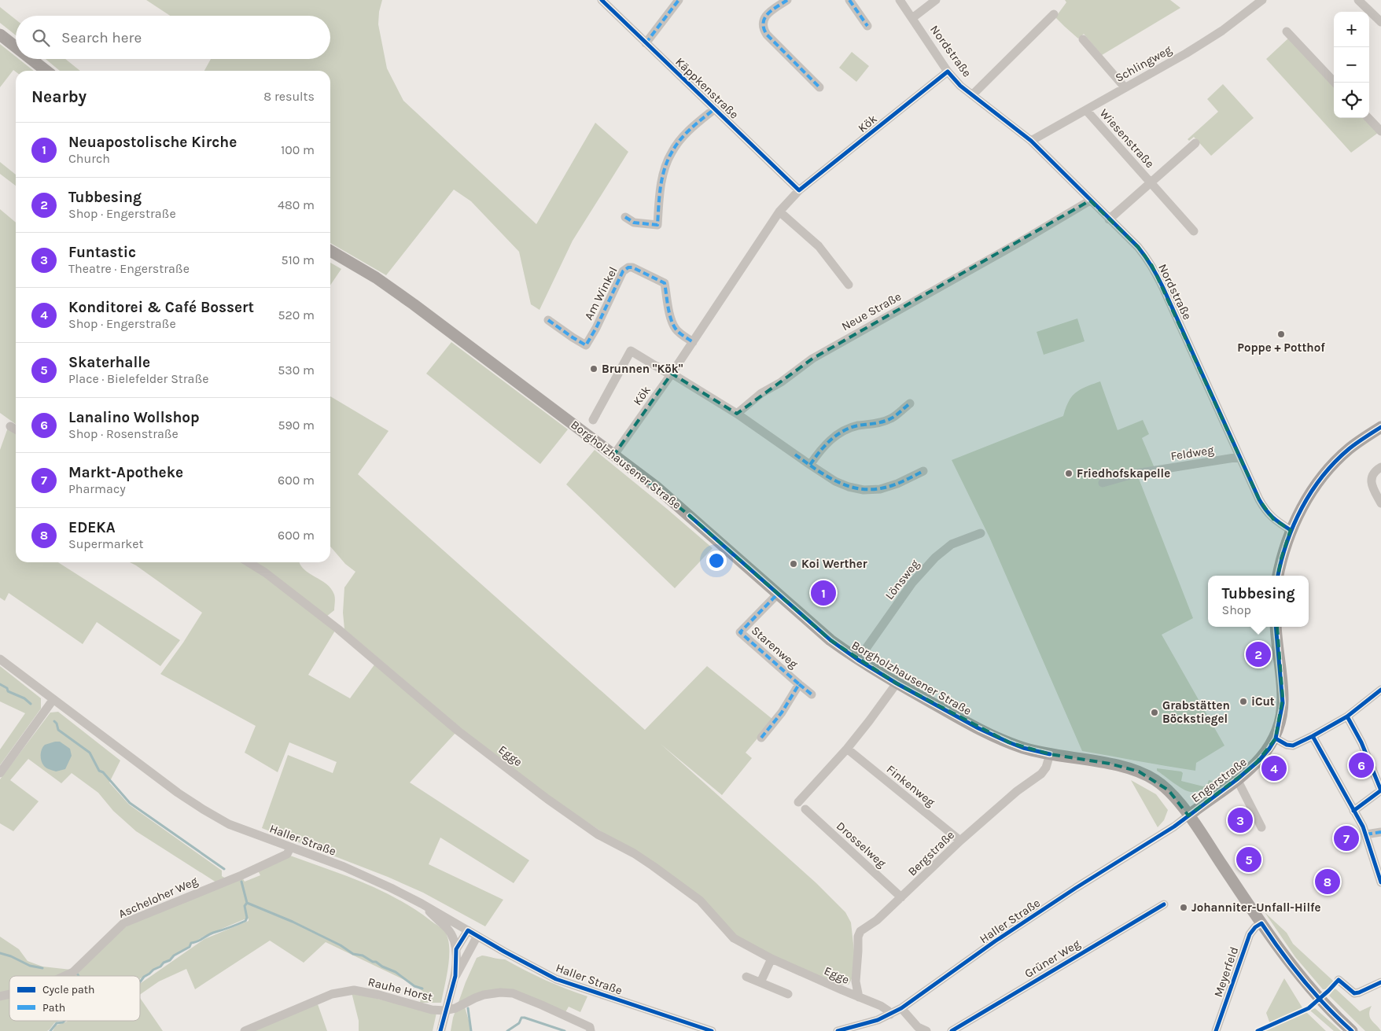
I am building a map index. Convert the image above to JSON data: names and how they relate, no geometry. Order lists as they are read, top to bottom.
{
  "streets": {
    "main road": ["Borgholzhausener Straße", "Engerstraße"],
    "street": [
      "Nordstraße",
      "Schlingweg",
      "Käppkenstraße",
      "Kök",
      "Wiesenstraße",
      "Am Winkel",
      "Neue Straße",
      "Feldweg",
      "Lönsweg",
      "Starenweg",
      "Egge",
      "Finkenweg",
      "Haller Straße",
      "Drosselweg",
      "Bergstraße",
      "Ascheloher Weg",
      "Grüner Weg",
      "Meyerfeld",
      "Rauhe Horst"
    ]
  },
  "crossings": [
    ["Nordstraße", "Schlingweg"],
    ["Nordstraße", "Kök"],
    ["Nordstraße", "Neue Straße"],
    ["Nordstraße", "Feldweg"],
    ["Schlingweg", "Wiesenstraße"],
    ["Käppkenstraße", "Kök"],
    ["Kök", "Am Winkel"],
    ["Kök", "Borgholzhausener Straße"],
    ["Borgholzhausener Straße", "Lönsweg"],
    ["Borgholzhausener Straße", "Starenweg"],
    ["Borgholzhausener Straße", "Engerstraße"],
    ["Borgholzhausener Straße", "Haller Straße"],
    ["Borgholzhausener Straße", "Bergstraße"],
    ["Borgholzhausener Straße", "Meyerfeld"],
    ["Egge", "Haller Straße"],
    ["Egge", "Bergstraße"],
    ["Engerstraße", "Haller Straße"],
    ["Finkenweg", "Bergstraße"],
    ["Haller Straße", "Ascheloher Weg"],
    ["Drosselweg", "Bergstraße"]
  ],
  "places": [
    "Poppe + Potthof",
    "Brunnen \"Kök\"",
    "Friedhofskapelle",
    "Koi Werther",
    "iCut",
    "Grabstätten Böckstiegel",
    "Johanniter-Unfall-Hilfe"
  ],
  "legend": ["Cycle path", "Path"],
  "page": {
    "map_buttons": ["+", "−"],
    "search": "Search here",
    "heading": ["Nearby", "8 results"],
    "list": [
      {
        "mark": "1",
        "name": "Neuapostolische Kirche",
        "note": "Church",
        "value": "100 m"
      },
      {
        "mark": "2",
        "name": "Tubbesing",
        "note": "Shop · Engerstraße",
        "value": "480 m"
      },
      {
        "mark": "3",
        "name": "Funtastic",
        "note": "Theatre · Engerstraße",
        "value": "510 m"
      },
      {
        "mark": "4",
        "name": "Konditorei & Café Bossert",
        "note": "Shop · Engerstraße",
        "value": "520 m"
      },
      {
        "mark": "5",
        "name": "Skaterhalle",
        "note": "Place · Bielefelder Straße",
        "value": "530 m"
      },
      {
        "mark": "6",
        "name": "Lanalino Wollshop",
        "note": "Shop · Rosenstraße",
        "value": "590 m"
      },
      {
        "mark": "7",
        "name": "Markt-Apotheke",
        "note": "Pharmacy",
        "value": "600 m"
      },
      {
        "mark": "8",
        "name": "EDEKA",
        "note": "Supermarket",
        "value": "600 m"
      }
    ],
    "popup": ["Tubbesing", "Shop"],
    "pins": [
      "1",
      "2",
      "6",
      "4",
      "3",
      "7",
      "5",
      "8"
    ]
  }
}
